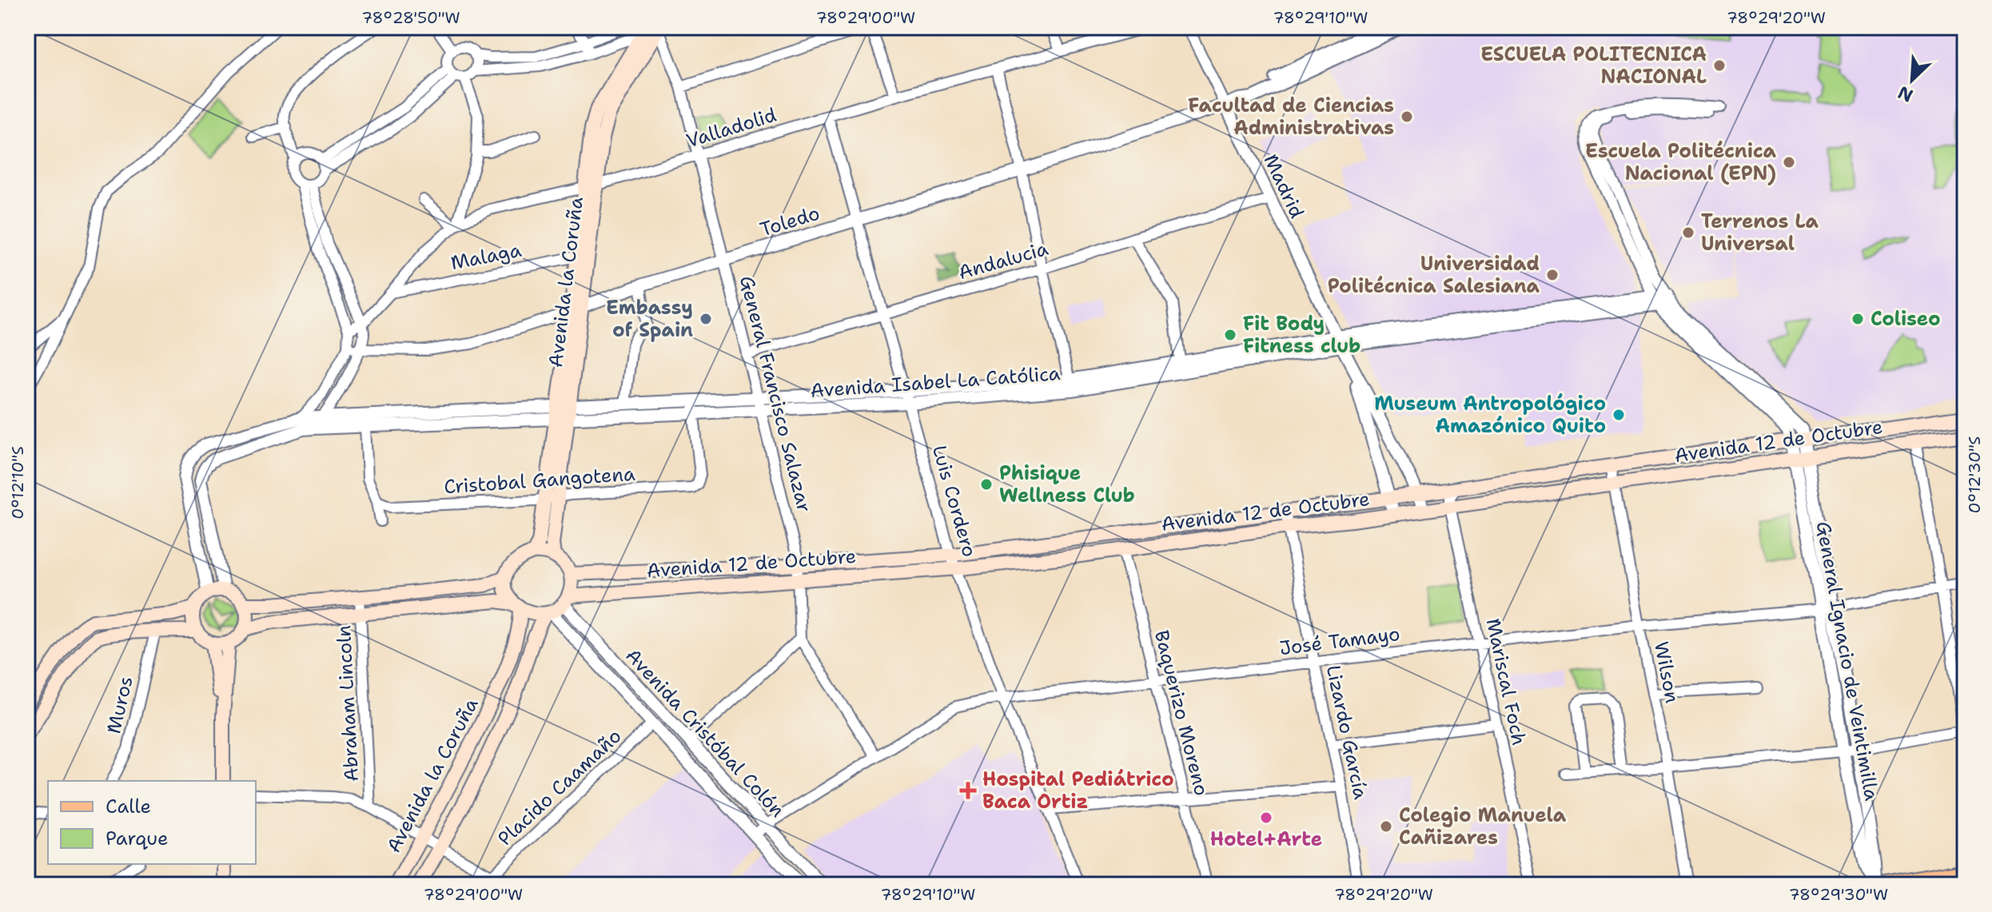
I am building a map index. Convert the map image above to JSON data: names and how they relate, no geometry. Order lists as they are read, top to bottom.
{
  "streets": {
    "main road": ["Avenida la Coruña", "Avenida 12 de Octubre"],
    "street": [
      "Valladolid",
      "Madrid",
      "Toledo",
      "Malaga",
      "Andalucia",
      "Avenida Isabel La Católica",
      "General Francisco Salazar",
      "Cristobal Gangotena",
      "Luis Cordero",
      "José Tamayo",
      "General Ignacio de Veintimilla",
      "Wilson",
      "Mariscal Foch",
      "Abraham Lincoln",
      "Muros",
      "Baquerizo Moreno",
      "Lizardo García",
      "Avenida Cristóbal Colón",
      "Placido Caamaño"
    ]
  },
  "crossings": [
    ["Valladolid", "Malaga"],
    ["Valladolid", "Avenida la Coruña"],
    ["Valladolid", "General Francisco Salazar"],
    ["Valladolid", "Luis Cordero"],
    ["Madrid", "Toledo"],
    ["Madrid", "Andalucia"],
    ["Madrid", "Avenida Isabel La Católica"],
    ["Madrid", "Avenida 12 de Octubre"],
    ["Toledo", "Avenida la Coruña"],
    ["Toledo", "General Francisco Salazar"],
    ["Toledo", "Luis Cordero"],
    ["Malaga", "Avenida la Coruña"],
    ["Andalucia", "General Francisco Salazar"],
    ["Andalucia", "Luis Cordero"],
    ["Avenida la Coruña", "Avenida Isabel La Católica"],
    ["Avenida la Coruña", "General Francisco Salazar"],
    ["Avenida la Coruña", "Avenida 12 de Octubre"],
    ["Avenida la Coruña", "Cristobal Gangotena"],
    ["Avenida la Coruña", "Avenida Cristóbal Colón"],
    ["Avenida Isabel La Católica", "General Francisco Salazar"],
    ["Avenida Isabel La Católica", "Cristobal Gangotena"],
    ["Avenida Isabel La Católica", "Luis Cordero"],
    ["General Francisco Salazar", "Avenida 12 de Octubre"],
    ["Avenida 12 de Octubre", "Luis Cordero"],
    ["Avenida 12 de Octubre", "General Ignacio de Veintimilla"],
    ["Avenida 12 de Octubre", "Wilson"],
    ["Avenida 12 de Octubre", "Mariscal Foch"],
    ["Avenida 12 de Octubre", "Baquerizo Moreno"],
    ["Avenida 12 de Octubre", "Lizardo García"],
    ["Avenida 12 de Octubre", "Avenida Cristóbal Colón"],
    ["Luis Cordero", "José Tamayo"],
    ["José Tamayo", "General Ignacio de Veintimilla"],
    ["José Tamayo", "Wilson"],
    ["José Tamayo", "Mariscal Foch"],
    ["José Tamayo", "Baquerizo Moreno"],
    ["José Tamayo", "Lizardo García"],
    ["José Tamayo", "Avenida Cristóbal Colón"],
    ["Avenida Cristóbal Colón", "Placido Caamaño"]
  ],
  "places": {
    "other": [
      "ESCUELA POLITECNICA NACIONAL",
      "Facultad de Ciencias Administrativas",
      "Escuela Politécnica Nacional (EPN)",
      "Terrenos La Universal",
      "Universidad Politécnica Salesiana",
      "Embassy of Spain",
      "Coliseo",
      "Fit Body Fitness club",
      "Museum Antropológico Amazónico Quito",
      "Phisique Wellness Club",
      "Hotel+Arte",
      "Colegio Manuela Cañizares"
    ],
    "health": ["Hospital Pediátrico Baca Ortiz"]
  },
  "legend": ["Calle", "Parque"],
  "north": "bottom left",
  "coordinates": [
    "78°28'50\"W",
    "78°29'00\"W",
    "78°29'10\"W",
    "78°29'20\"W",
    "0°12'30\"S",
    "0°12'10\"S",
    "78°29'30\"W"
  ]
}
